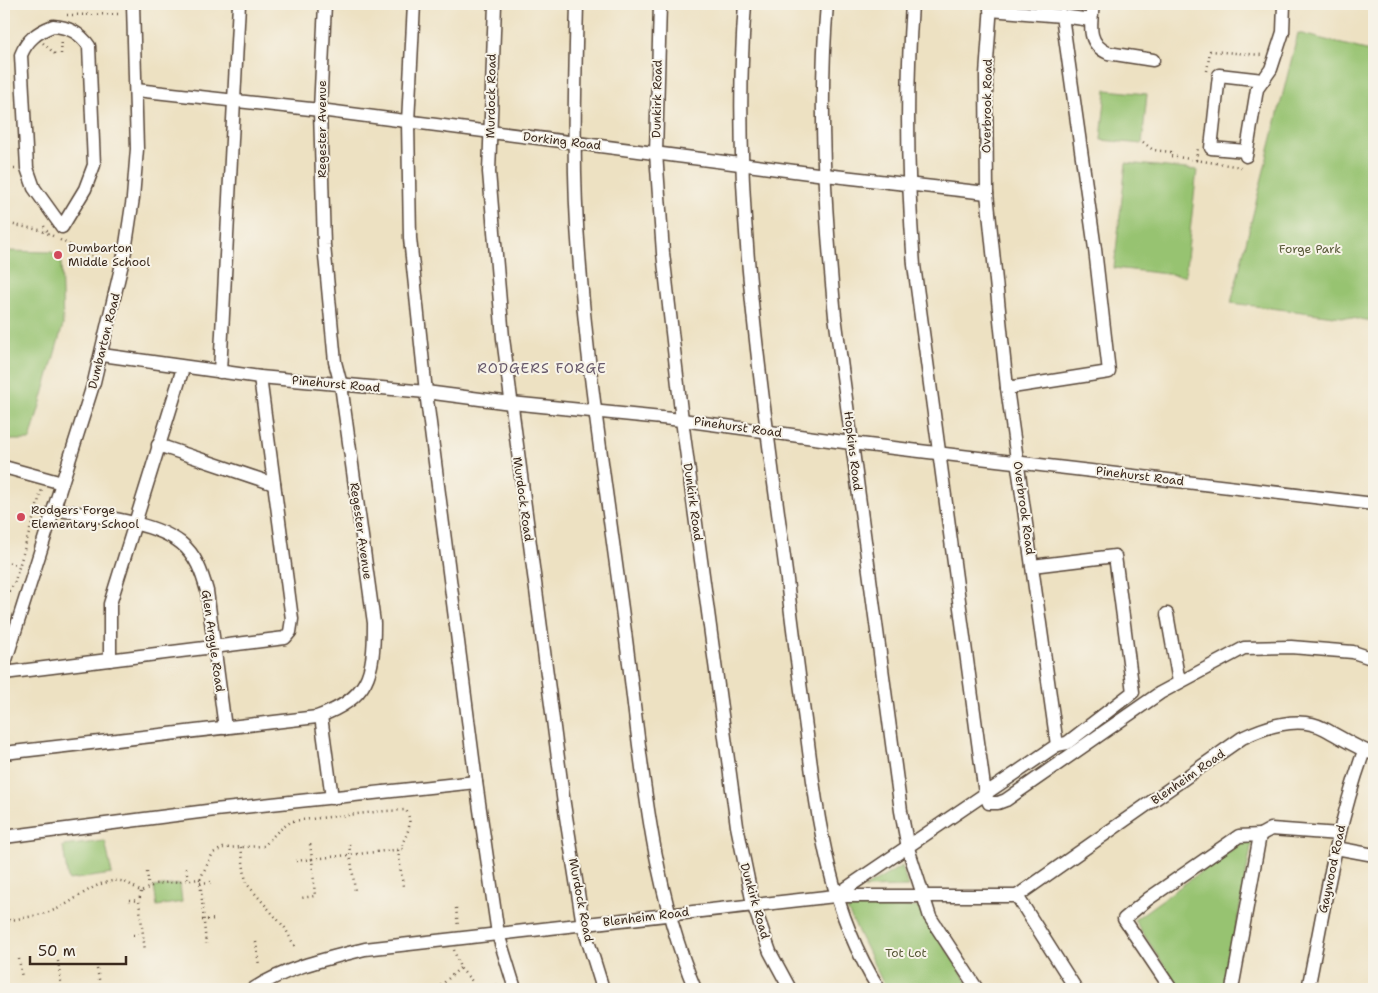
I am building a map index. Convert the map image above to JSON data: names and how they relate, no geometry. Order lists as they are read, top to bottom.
{
  "streets": {
    "street": [
      "Murdock Road",
      "Dunkirk Road",
      "Overbrook Road",
      "Regester Avenue",
      "Dorking Road",
      "Dumbarton Road",
      "Pinehurst Road",
      "Hopkins Road",
      "Glen Argyle Road",
      "Blenheim Road",
      "Gaywood Road"
    ]
  },
  "crossings": [
    ["Murdock Road", "Dorking Road"],
    ["Murdock Road", "Pinehurst Road"],
    ["Murdock Road", "Blenheim Road"],
    ["Dunkirk Road", "Dorking Road"],
    ["Dunkirk Road", "Pinehurst Road"],
    ["Dunkirk Road", "Blenheim Road"],
    ["Overbrook Road", "Dorking Road"],
    ["Overbrook Road", "Pinehurst Road"],
    ["Regester Avenue", "Dorking Road"],
    ["Regester Avenue", "Pinehurst Road"],
    ["Regester Avenue", "Glen Argyle Road"],
    ["Dorking Road", "Dumbarton Road"],
    ["Dorking Road", "Hopkins Road"],
    ["Dumbarton Road", "Pinehurst Road"],
    ["Dumbarton Road", "Glen Argyle Road"],
    ["Pinehurst Road", "Hopkins Road"],
    ["Hopkins Road", "Blenheim Road"],
    ["Blenheim Road", "Gaywood Road"]
  ],
  "districts": ["RODGERS FORGE"],
  "parks": ["Forge Park", "Tot Lot"],
  "places": ["Dumbarton Middle School", "Rodgers Forge Elementary School"],
  "scale_bar": "50 m"
}
